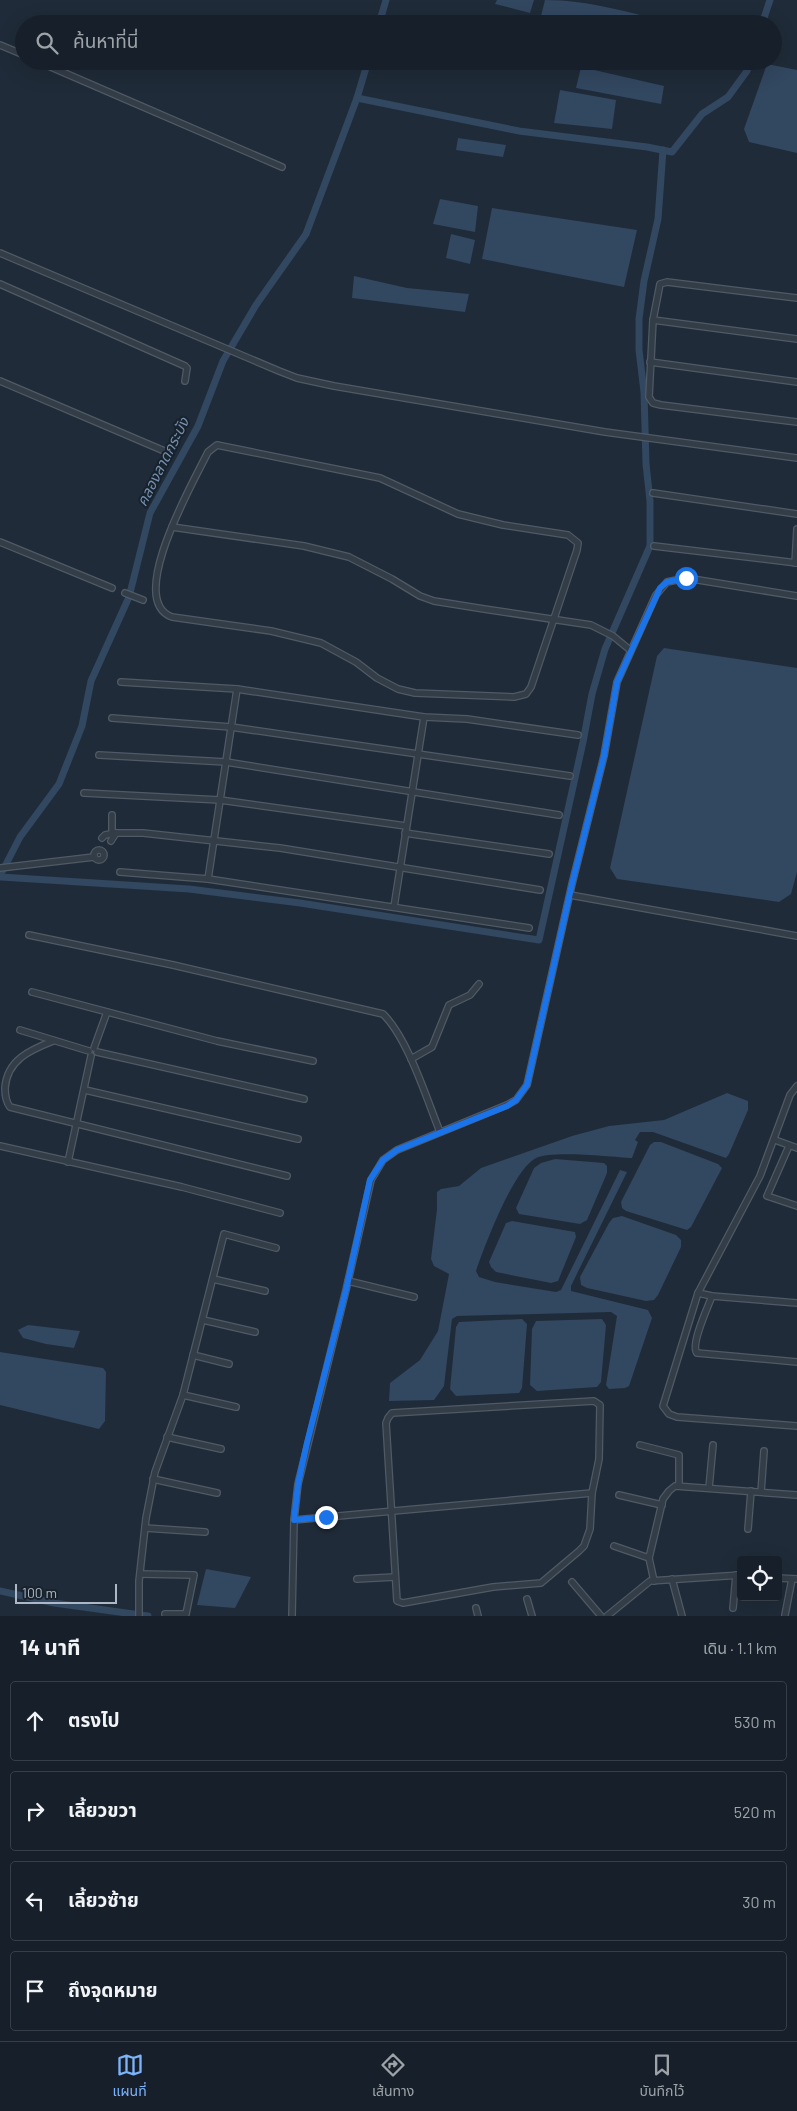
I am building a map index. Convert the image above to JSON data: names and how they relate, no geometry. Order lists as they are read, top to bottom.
{
  "water": ["คลองลาดกระบัง"],
  "scale_bar": "100 m",
  "page": {
    "search": "ค้นหาที่นี่",
    "scale": "100 m",
    "heading": ["14 นาที", "เดิน · 1.1 km"],
    "list": [
      ["ตรงไป", "530 m"],
      ["เลี้ยวขวา", "520 m"],
      ["เลี้ยวซ้าย", "30 m"],
      "ถึงจุดหมาย"
    ],
    "nav": ["แผนที่", "เส้นทาง", "บันทึกไว้"]
  }
}
